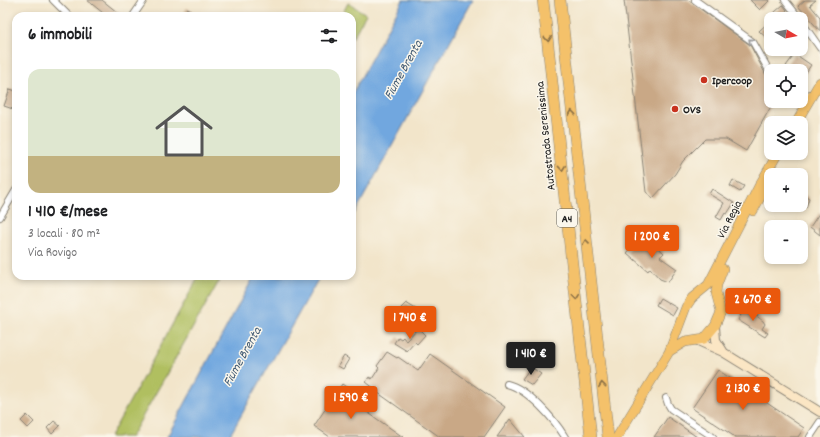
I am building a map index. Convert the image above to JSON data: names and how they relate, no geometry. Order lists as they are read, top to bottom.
{
  "streets": {
    "highway": ["Autostrada Serenissima", "A4"],
    "main road": ["Via Regia"]
  },
  "water": ["Fiume Brenta"],
  "places": ["Ipercoop", "OVS"],
  "north": "right",
  "page": {
    "map_buttons": ["+", "−"],
    "heading": "6 immobili",
    "list": [
      {
        "name": "1 410 €/mese",
        "note": "3 locali · 80 m² · Via Rovigo"
      }
    ],
    "price": [
      "1 200 €",
      "2 670 €",
      "1 740 €",
      "1 410 €",
      "2 130 €",
      "1 590 €"
    ]
  }
}
